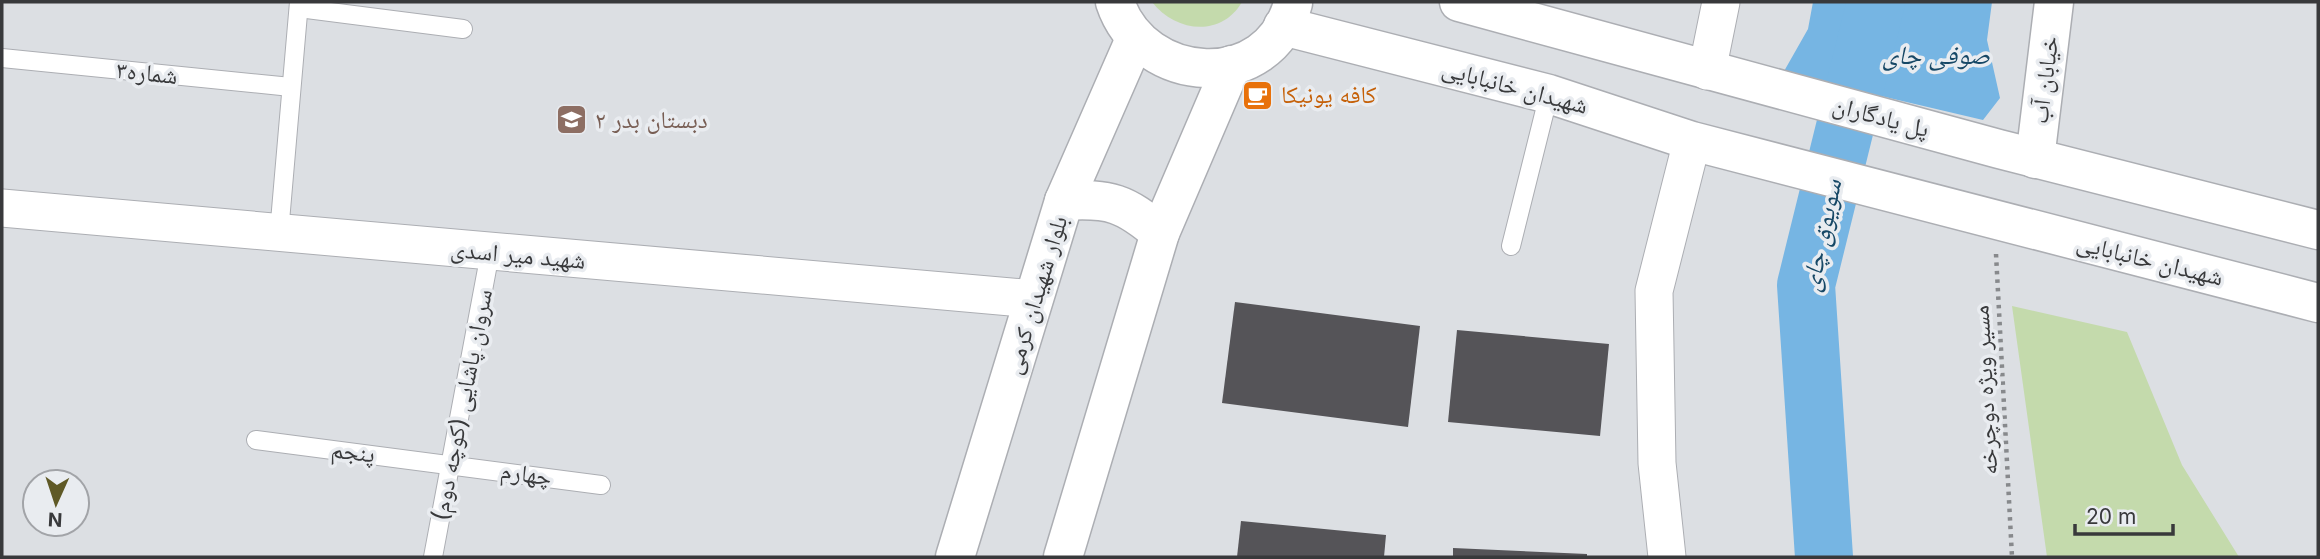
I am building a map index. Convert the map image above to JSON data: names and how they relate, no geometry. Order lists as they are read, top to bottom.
{
  "streets": {
    "main road": [
      "خیابان آب",
      "شهیدان خانبابایی",
      "پل یادگاران",
      "بلوار شهیدان کرمی"
    ],
    "street": ["شهید میر اسدی"],
    "lane": [
      "شماره۳",
      "سروان پاشایی (کوچه دوم)",
      "پنجم",
      "چهارم"
    ],
    "path": ["مسیر ویژه دوچرخه"]
  },
  "crossings": [
    ["خیابان آب", "پل یادگاران"],
    ["شهیدان خانبابایی", "مسیر ویژه دوچرخه"],
    ["شهید میر اسدی", "بلوار شهیدان کرمی"],
    ["شهید میر اسدی", "سروان پاشایی (کوچه دوم)"],
    ["سروان پاشایی (کوچه دوم)", "پنجم"],
    ["سروان پاشایی (کوچه دوم)", "چهارم"],
    ["پنجم", "چهارم"]
  ],
  "water": ["صوفی چای", "سویوق چای"],
  "places": {
    "cafe": ["کافه یونیکا"],
    "school or university": ["دبستان بدر ۲"]
  },
  "scale_bar": "20 m",
  "north": "bottom"
}
